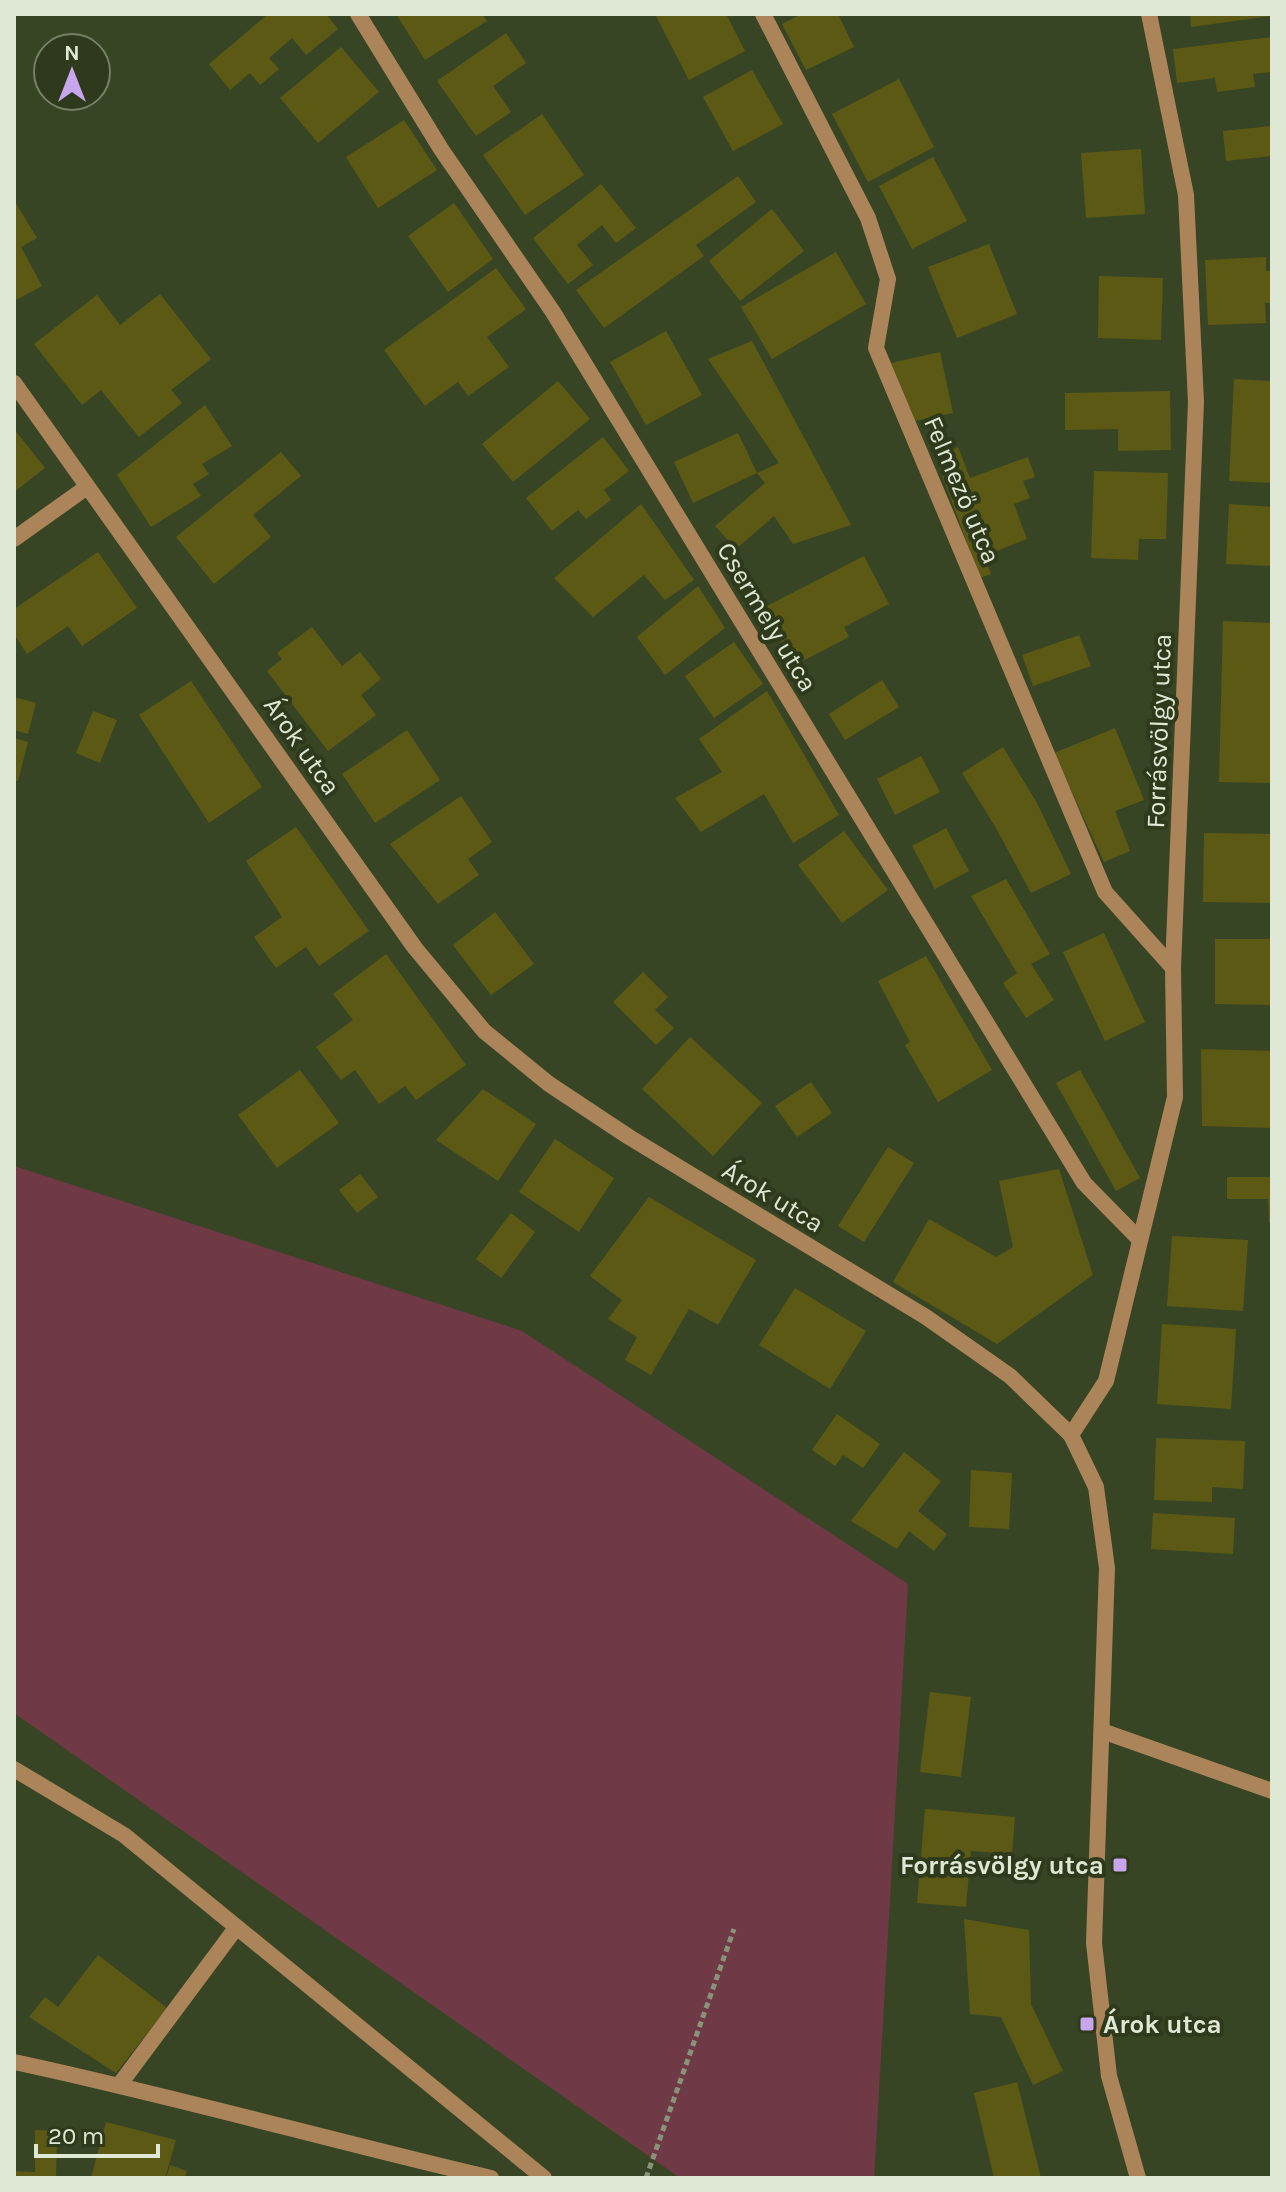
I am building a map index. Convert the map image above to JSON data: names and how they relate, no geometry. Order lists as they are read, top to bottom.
{
  "streets": {
    "street": [
      "Felmező utca",
      "Csermely utca",
      "Forrásvölgy utca",
      "Árok utca"
    ]
  },
  "crossings": [
    ["Felmező utca", "Forrásvölgy utca"],
    ["Csermely utca", "Forrásvölgy utca"],
    ["Forrásvölgy utca", "Árok utca"]
  ],
  "places": {
    "transit": ["Forrásvölgy utca", "Árok utca"]
  },
  "scale_bar": "20 m",
  "north": "top"
}
